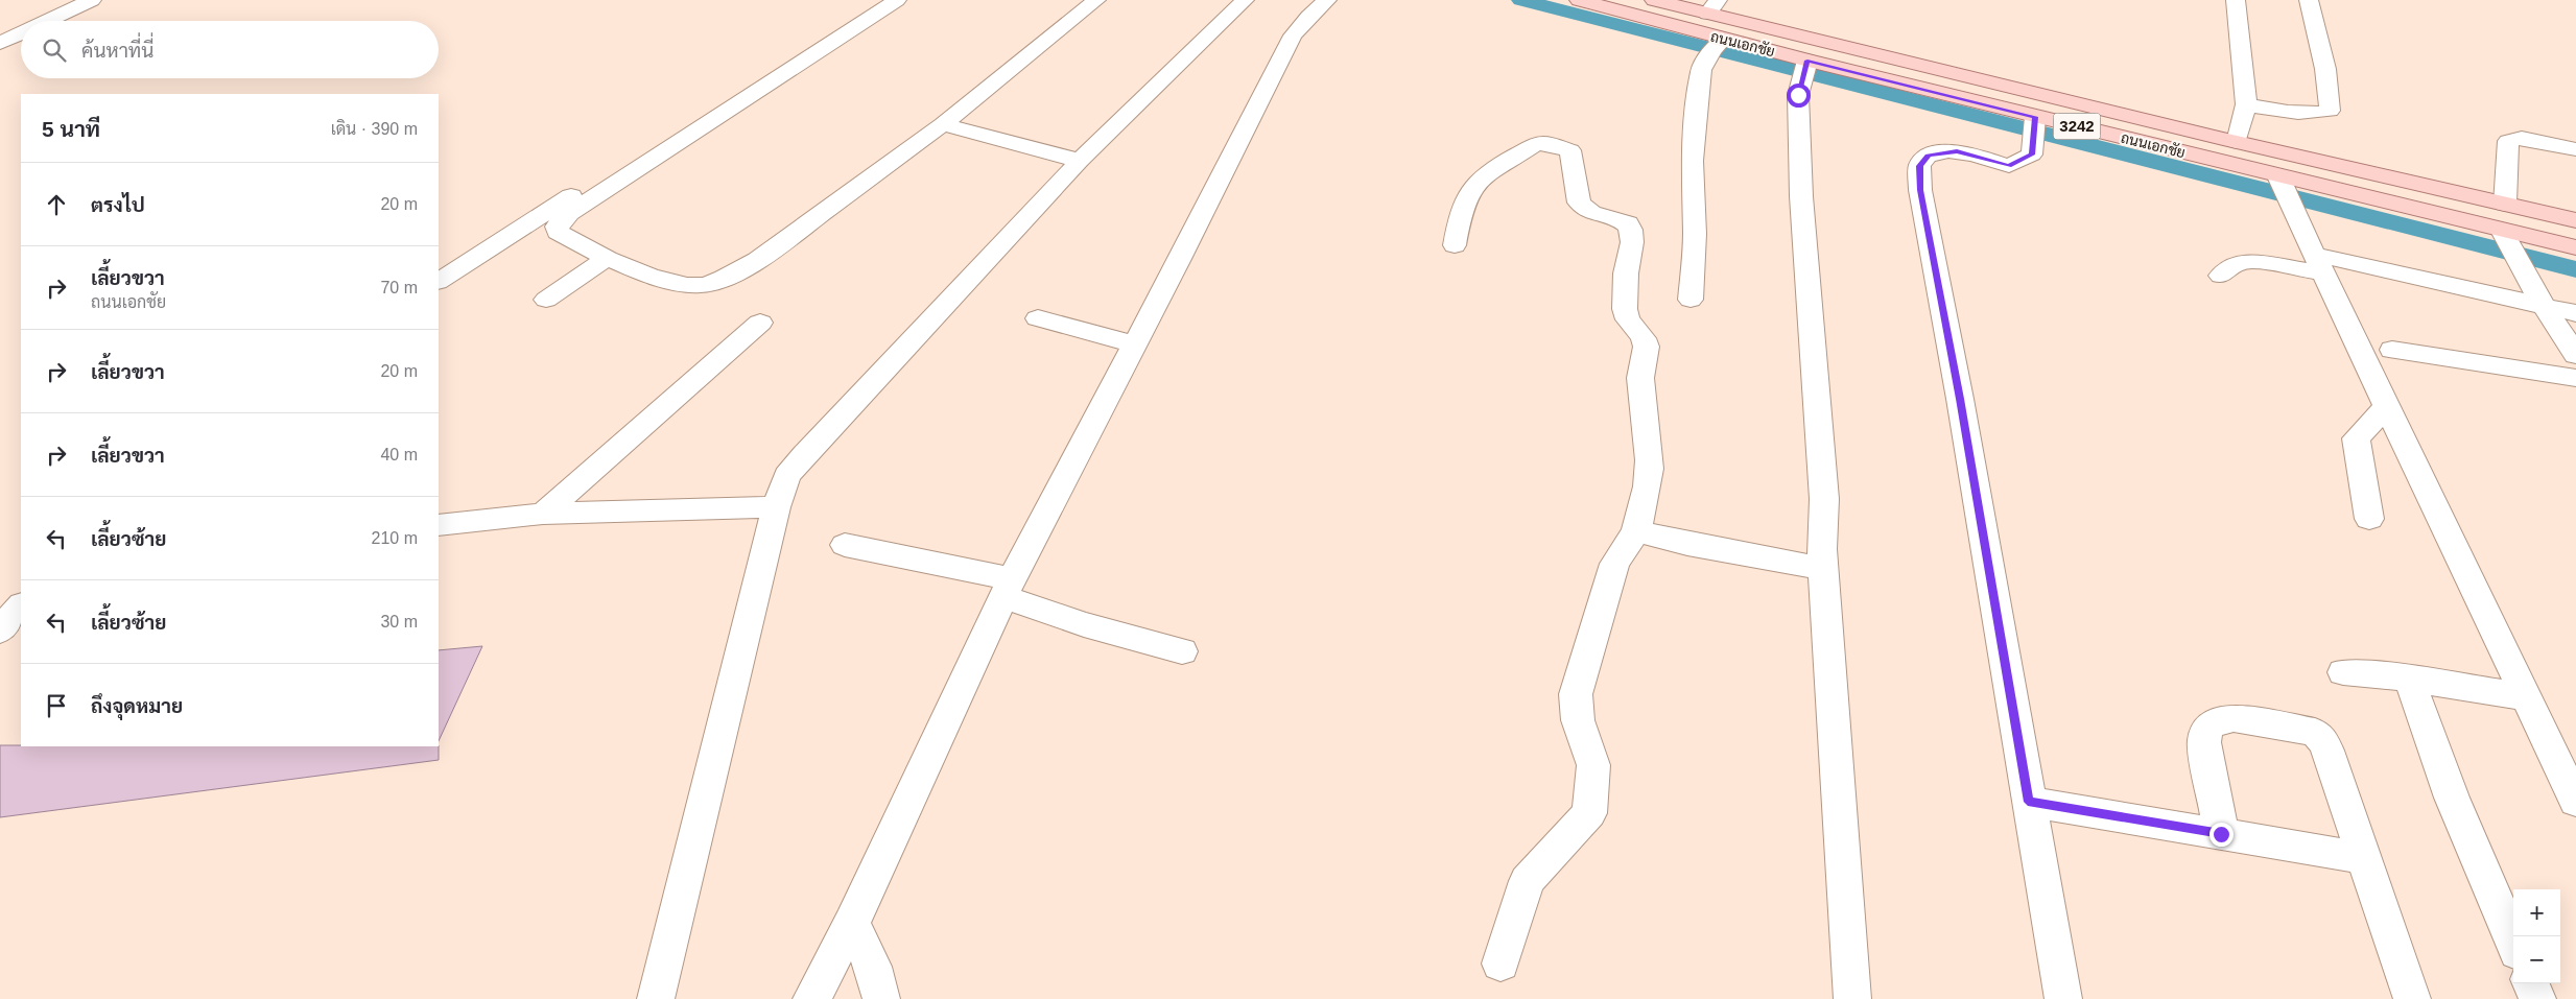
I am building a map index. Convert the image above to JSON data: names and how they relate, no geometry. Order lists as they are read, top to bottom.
{
  "streets": {
    "main road": ["ถนนเอกชัย", "3242"]
  },
  "page": {
    "search": "ค้นหาที่นี่",
    "heading": ["5 นาที", "เดิน · 390 m"],
    "list": [
      ["ตรงไป", "20 m"],
      ["เลี้ยวขวา", "ถนนเอกชัย", "70 m"],
      ["เลี้ยวขวา", "20 m"],
      ["เลี้ยวขวา", "40 m"],
      ["เลี้ยวซ้าย", "210 m"],
      ["เลี้ยวซ้าย", "30 m"],
      "ถึงจุดหมาย"
    ],
    "map_buttons": ["+", "−"]
  }
}
